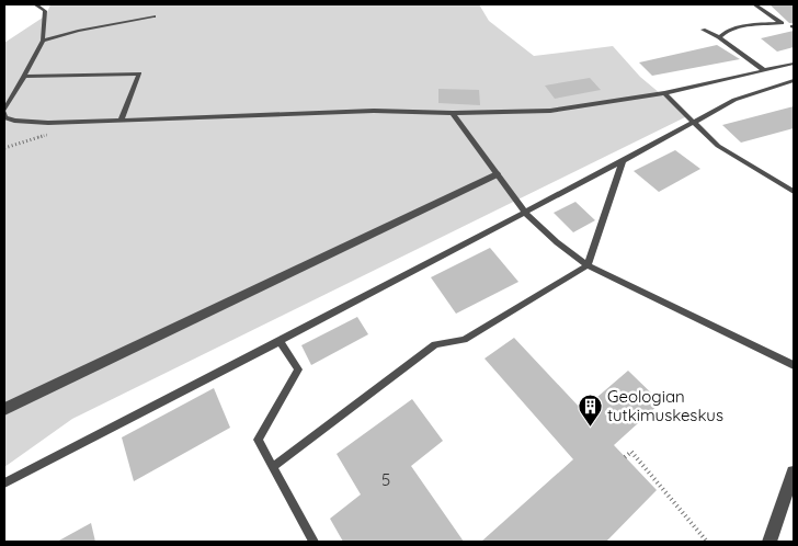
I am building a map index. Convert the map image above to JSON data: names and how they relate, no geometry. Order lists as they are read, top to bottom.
{
  "places": {
    "building": ["Geologian tutkimuskeskus"]
  },
  "house_numbers": ["5"]
}
